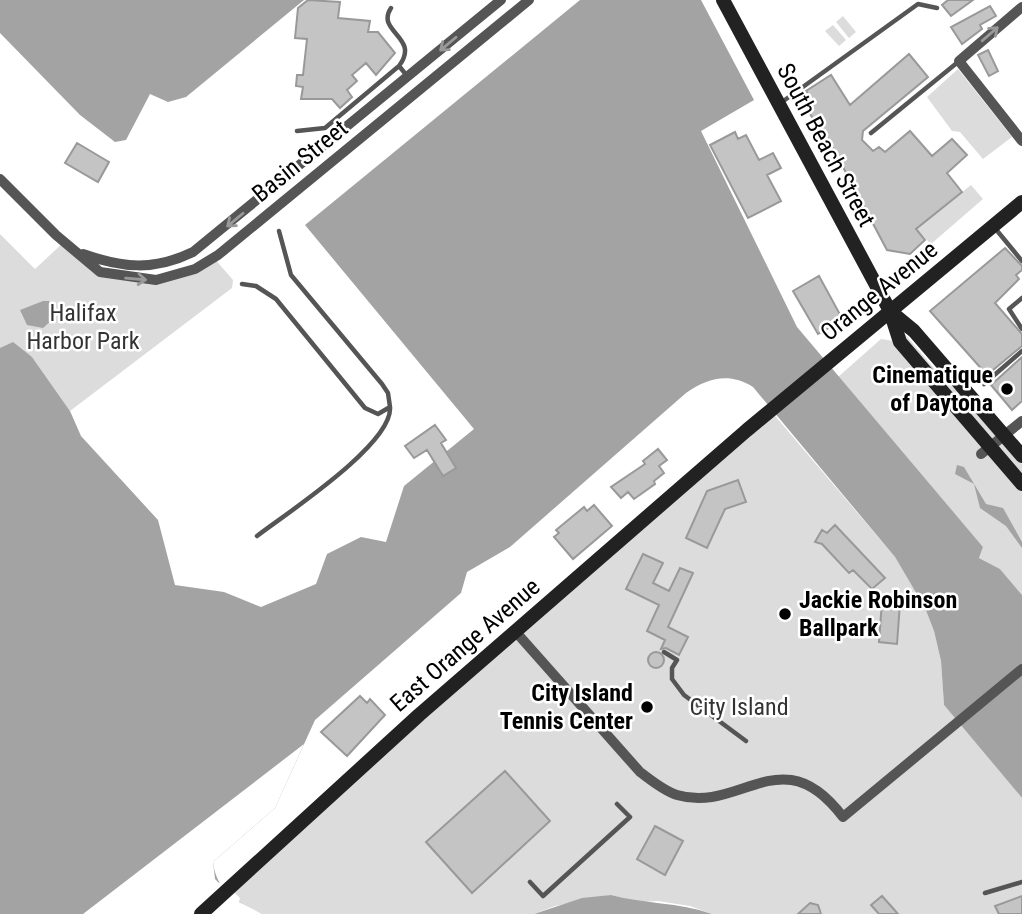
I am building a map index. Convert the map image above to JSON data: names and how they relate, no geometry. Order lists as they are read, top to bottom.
{
  "streets": {
    "street": [
      "South Beach Street",
      "Basin Street",
      "Orange Avenue",
      "East Orange Avenue"
    ]
  },
  "crossings": [
    ["South Beach Street", "Orange Avenue"],
    ["Orange Avenue", "East Orange Avenue"]
  ],
  "parks": ["Halifax Harbor Park", "City Island"],
  "places": ["Cinematique of Daytona", "Jackie Robinson Ballpark", "City Island Tennis Center"]
}
